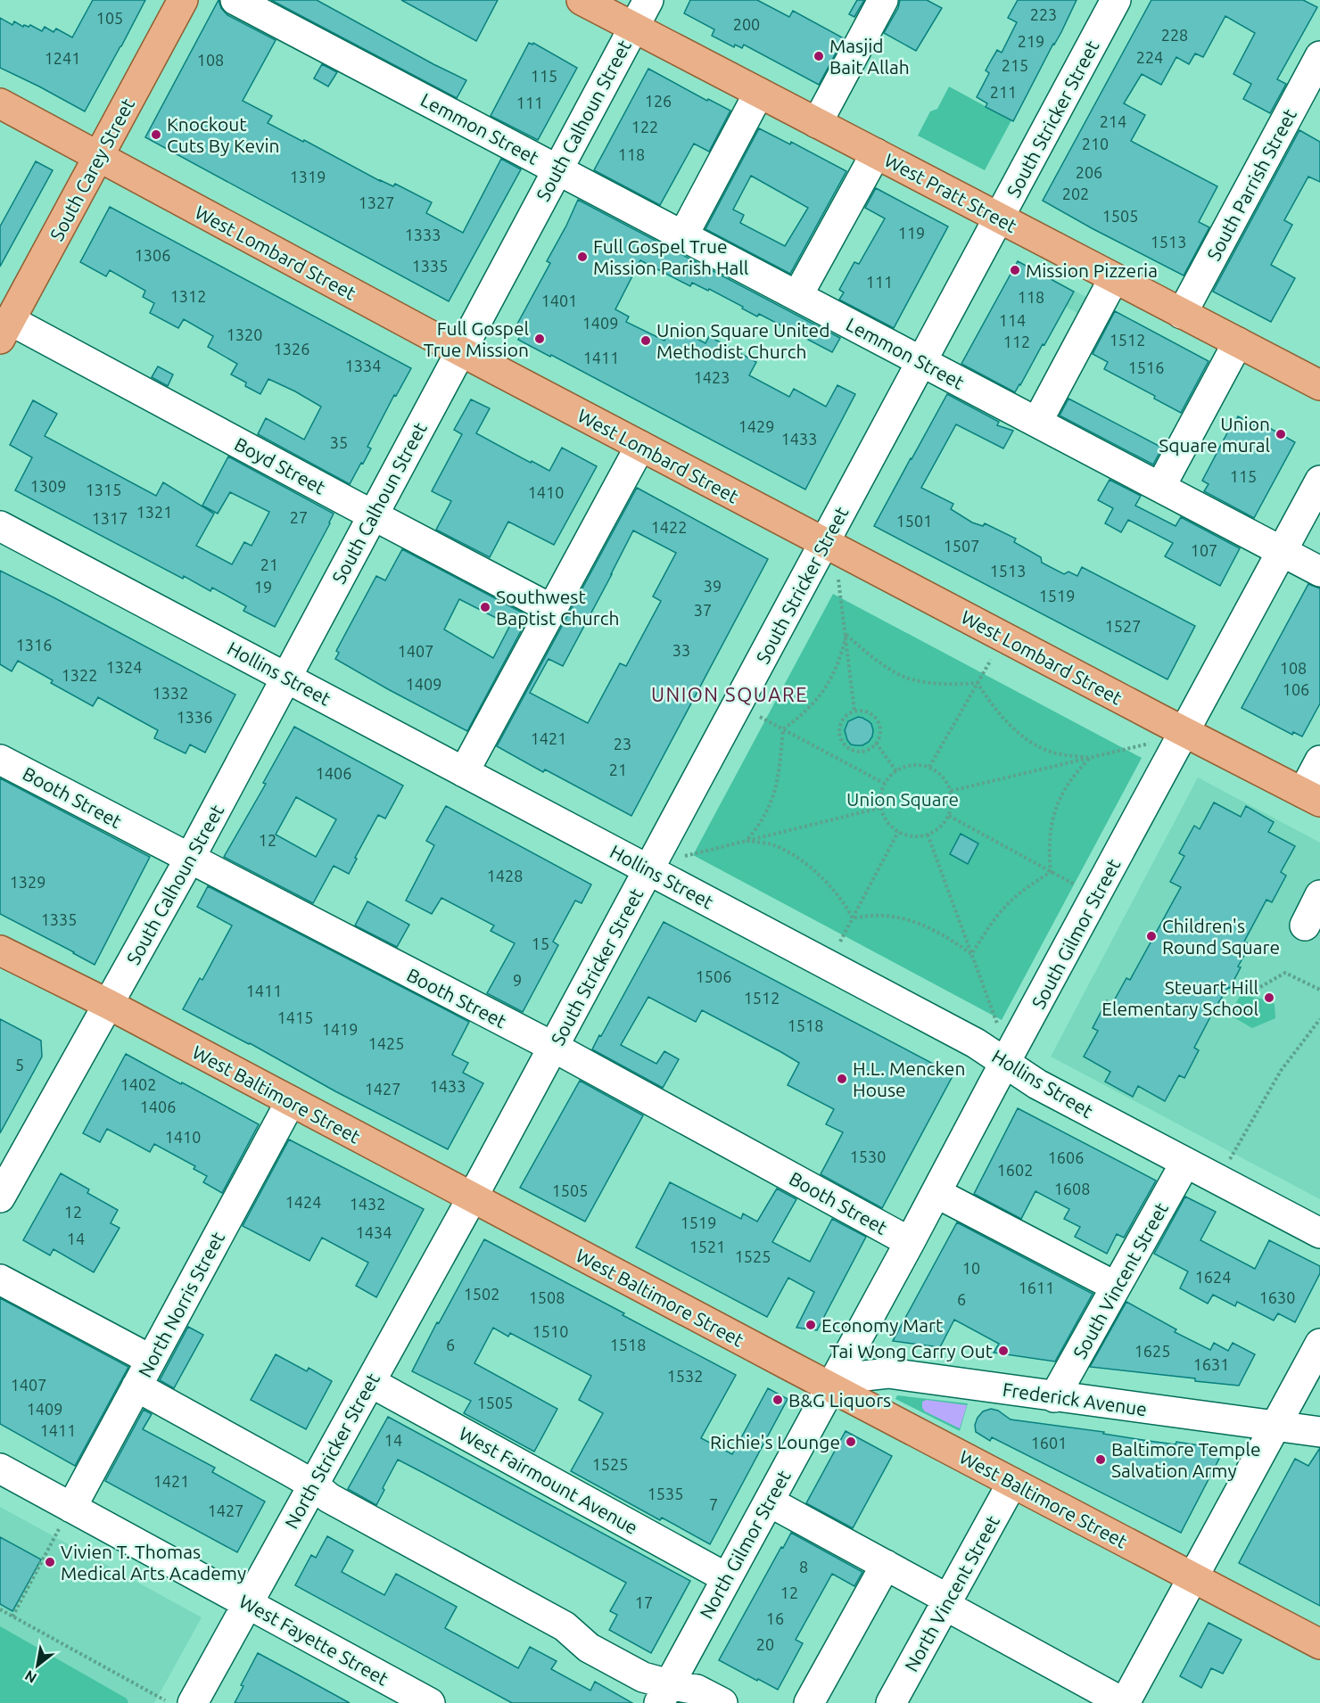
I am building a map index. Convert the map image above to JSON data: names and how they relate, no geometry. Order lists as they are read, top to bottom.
{
  "streets": {
    "main road": [
      "South Carey Street",
      "West Pratt Street",
      "West Lombard Street",
      "West Baltimore Street"
    ],
    "street": [
      "South Stricker Street",
      "South Calhoun Street",
      "Lemmon Street",
      "South Parrish Street",
      "Boyd Street",
      "Hollins Street",
      "Booth Street",
      "South Gilmor Street",
      "South Vincent Street",
      "North Norris Street",
      "Frederick Avenue",
      "North Stricker Street",
      "West Fairmount Avenue",
      "North Gilmor Street",
      "North Vincent Street",
      "West Fayette Street"
    ]
  },
  "crossings": [
    ["South Stricker Street", "Lemmon Street"],
    ["South Stricker Street", "West Pratt Street"],
    ["South Stricker Street", "West Lombard Street"],
    ["South Stricker Street", "Hollins Street"],
    ["South Stricker Street", "Booth Street"],
    ["South Stricker Street", "West Baltimore Street"],
    ["South Stricker Street", "North Stricker Street"],
    ["South Calhoun Street", "Lemmon Street"],
    ["South Calhoun Street", "West Pratt Street"],
    ["South Calhoun Street", "West Lombard Street"],
    ["South Calhoun Street", "Boyd Street"],
    ["South Calhoun Street", "Hollins Street"],
    ["South Calhoun Street", "Booth Street"],
    ["South Calhoun Street", "West Baltimore Street"],
    ["Lemmon Street", "South Gilmor Street"],
    ["South Carey Street", "West Lombard Street"],
    ["South Carey Street", "Boyd Street"],
    ["South Parrish Street", "West Pratt Street"],
    ["West Lombard Street", "South Gilmor Street"],
    ["Hollins Street", "South Gilmor Street"],
    ["Hollins Street", "South Vincent Street"],
    ["Booth Street", "South Gilmor Street"],
    ["South Gilmor Street", "West Baltimore Street"],
    ["South Gilmor Street", "Frederick Avenue"],
    ["South Gilmor Street", "North Gilmor Street"],
    ["West Baltimore Street", "North Norris Street"],
    ["West Baltimore Street", "Frederick Avenue"],
    ["West Baltimore Street", "North Stricker Street"],
    ["West Baltimore Street", "North Gilmor Street"],
    ["West Baltimore Street", "North Vincent Street"],
    ["South Vincent Street", "Frederick Avenue"],
    ["North Norris Street", "West Fayette Street"],
    ["Frederick Avenue", "North Gilmor Street"],
    ["North Stricker Street", "West Fairmount Avenue"],
    ["North Stricker Street", "West Fayette Street"],
    ["West Fairmount Avenue", "North Gilmor Street"]
  ],
  "districts": ["UNION SQUARE"],
  "parks": ["Union Square"],
  "places": [
    "Masjid Bait Allah",
    "Knockout Cuts By Kevin",
    "Full Gospel True Mission Parish Hall",
    "Mission Pizzeria",
    "Full Gospel True Mission",
    "Union Square United Methodist Church",
    "Union Square mural",
    "Southwest Baptist Church",
    "Children's Round Square",
    "Steuart Hill Elementary School",
    "H.L. Mencken House",
    "Economy Mart",
    "Tai Wong Carry Out",
    "B&G Liquors",
    "Richie's Lounge",
    "Baltimore Temple Salvation Army",
    "Vivien T. Thomas Medical Arts Academy"
  ],
  "house_numbers": [
    "223",
    "105",
    "200",
    "228",
    "219",
    "224",
    "1241",
    "108",
    "215",
    "115",
    "211",
    "126",
    "111",
    "214",
    "122",
    "210",
    "118",
    "206",
    "1319",
    "202",
    "1327",
    "1505",
    "119",
    "1333",
    "1513",
    "1306",
    "1335",
    "111",
    "1312",
    "118",
    "1401",
    "114",
    "1409",
    "1320",
    "1512",
    "112",
    "1326",
    "1411",
    "1334",
    "1516",
    "1423",
    "1429",
    "1433",
    "35",
    "115",
    "1309",
    "1315",
    "1410",
    "1321",
    "27",
    "1317",
    "1501",
    "1422",
    "1507",
    "107",
    "21",
    "1513",
    "39",
    "19",
    "1519",
    "37",
    "1527",
    "1316",
    "33",
    "1407",
    "1324",
    "108",
    "1322",
    "1409",
    "106",
    "1332",
    "1336",
    "1421",
    "23",
    "21",
    "1406",
    "12",
    "1428",
    "1329",
    "1335",
    "15",
    "1506",
    "9",
    "1411",
    "1512",
    "1415",
    "1518",
    "1419",
    "1425",
    "5",
    "1402",
    "1433",
    "1427",
    "1406",
    "1410",
    "1530",
    "1606",
    "1602",
    "1608",
    "1505",
    "1424",
    "1432",
    "12",
    "1519",
    "1434",
    "14",
    "1521",
    "1525",
    "10",
    "1624",
    "1611",
    "1502",
    "1508",
    "1630",
    "6",
    "1510",
    "6",
    "1518",
    "1625",
    "1631",
    "1532",
    "1407",
    "1505",
    "1409",
    "1411",
    "14",
    "1601",
    "1525",
    "1421",
    "1535",
    "7",
    "1427",
    "8",
    "12",
    "17",
    "16",
    "20"
  ],
  "north": "bottom left"
}
